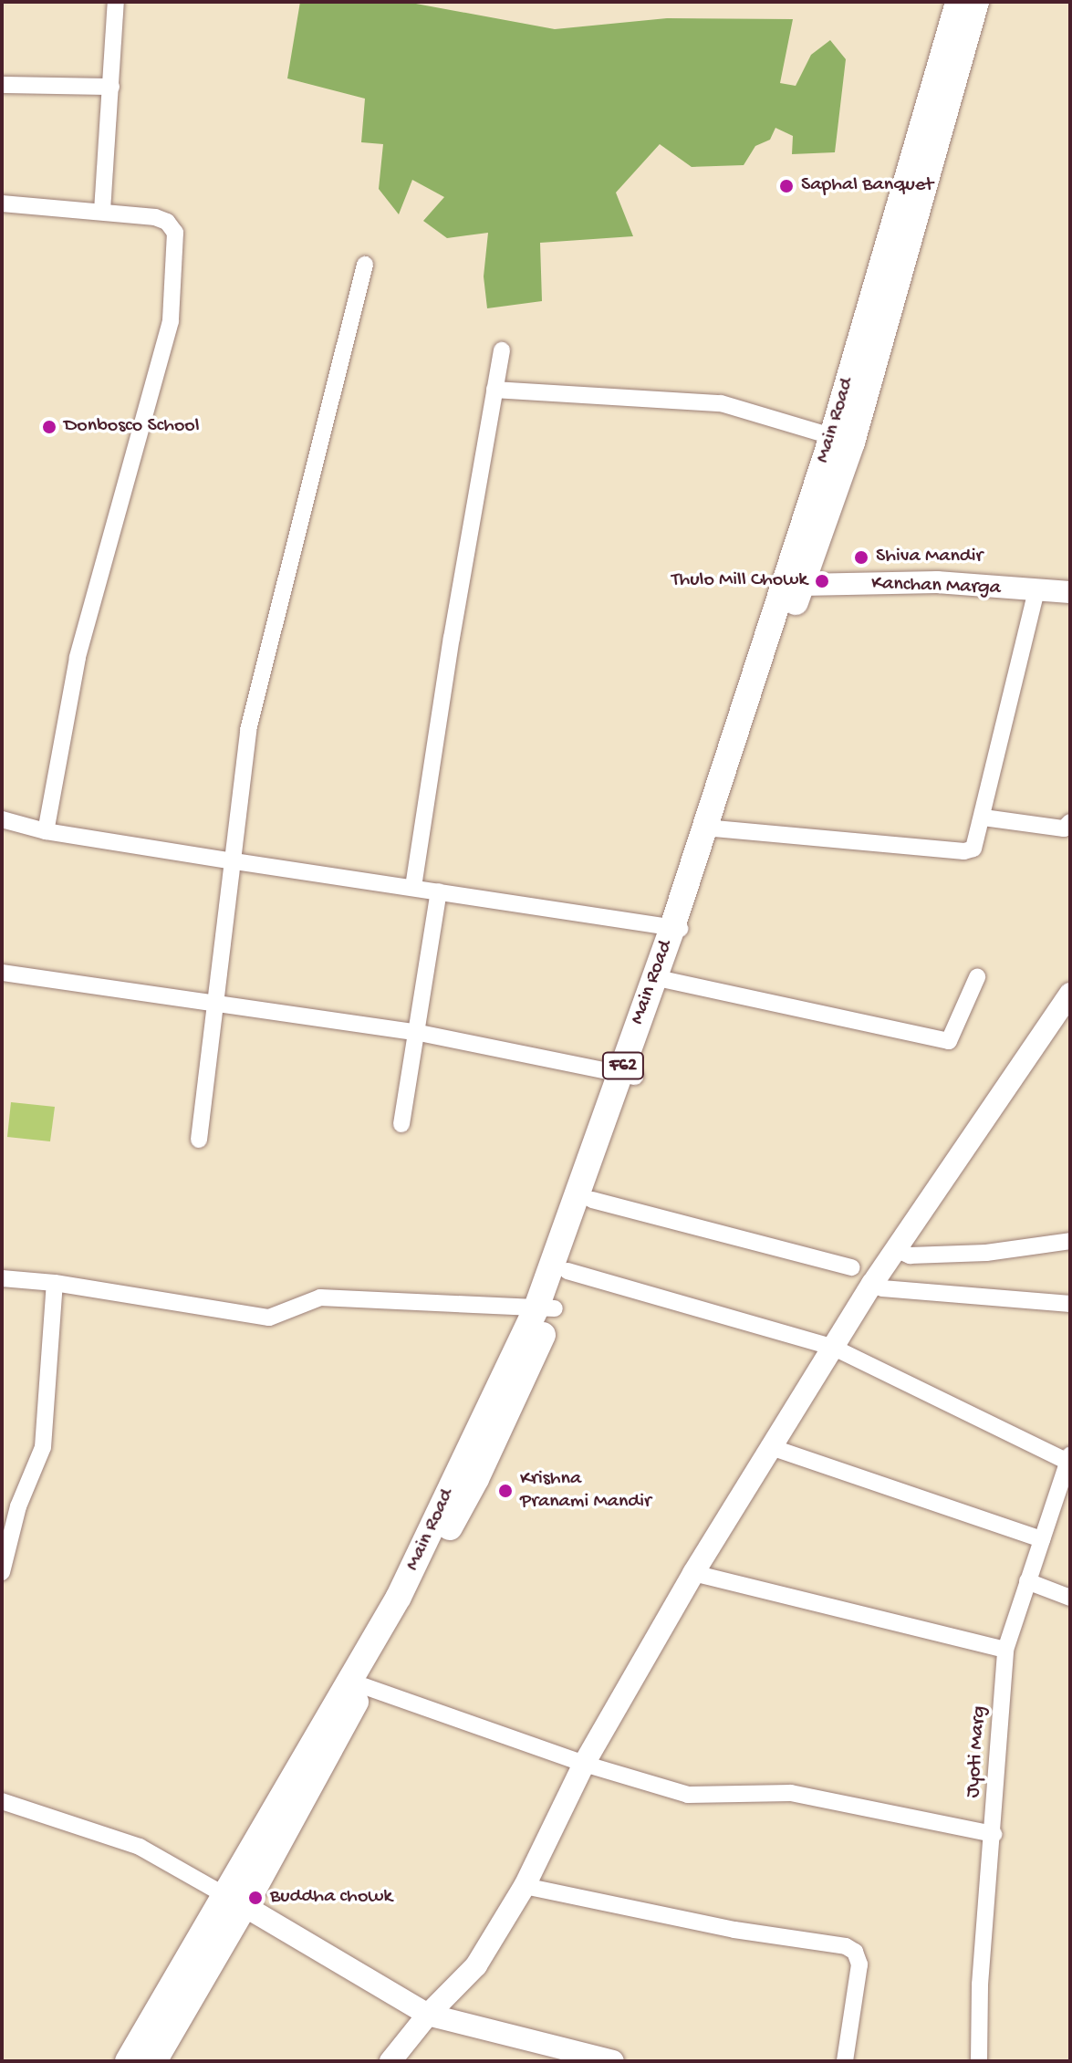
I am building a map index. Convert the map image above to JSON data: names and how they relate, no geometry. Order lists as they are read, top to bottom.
{
  "streets": {
    "main road": ["Main Road", "F62"],
    "street": ["Kanchan Marga", "Jyoti Marg"]
  },
  "crossings": [
    ["Main Road", "Kanchan Marga"]
  ],
  "places": [
    "Saphal Banquet",
    "Donbosco School",
    "Shiva Mandir",
    "Thulo Mill Chowk",
    "Krishna Pranami Mandir",
    "Buddha chowk"
  ]
}
